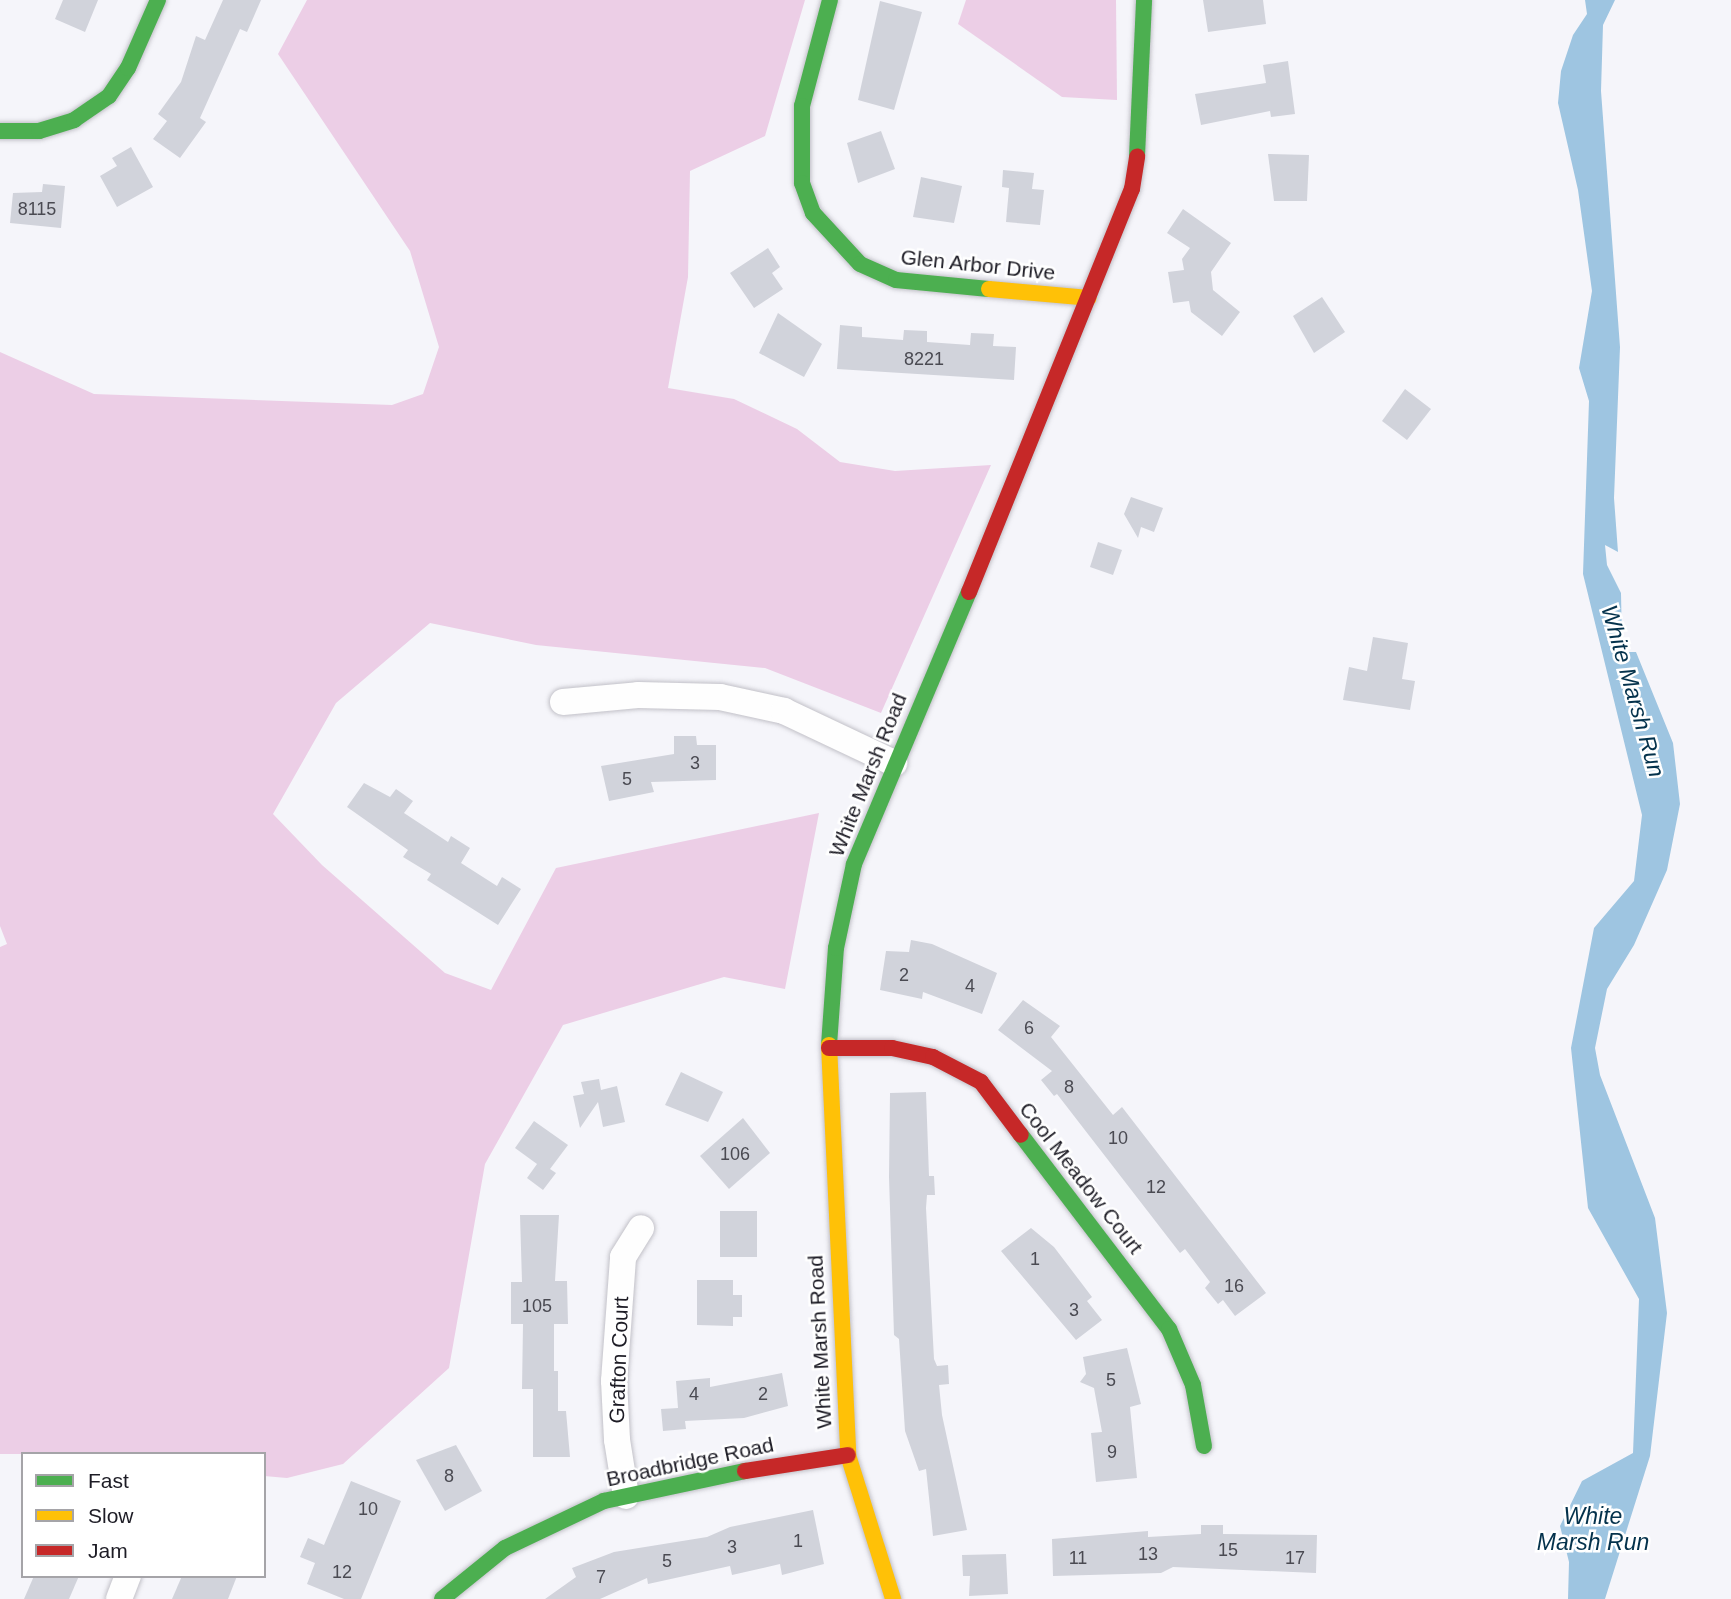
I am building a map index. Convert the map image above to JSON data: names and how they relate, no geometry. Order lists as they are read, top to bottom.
{
  "streets": {
    "street": [
      "Glen Arbor Drive",
      "White Marsh Road",
      "Cool Meadow Court",
      "Grafton Court",
      "Broadbridge Road"
    ]
  },
  "crossings": [
    ["Glen Arbor Drive", "White Marsh Road"],
    ["White Marsh Road", "Cool Meadow Court"],
    ["White Marsh Road", "Broadbridge Road"],
    ["Grafton Court", "Broadbridge Road"]
  ],
  "water": ["White Marsh Run"],
  "house_numbers": [
    "8115",
    "8221",
    "3",
    "5",
    "2",
    "4",
    "6",
    "8",
    "10",
    "106",
    "12",
    "1",
    "16",
    "105",
    "3",
    "5",
    "4",
    "2",
    "9",
    "8",
    "10",
    "1",
    "3",
    "15",
    "13",
    "11",
    "17",
    "5",
    "12",
    "7"
  ],
  "legend": ["Fast", "Slow", "Jam"]
}
